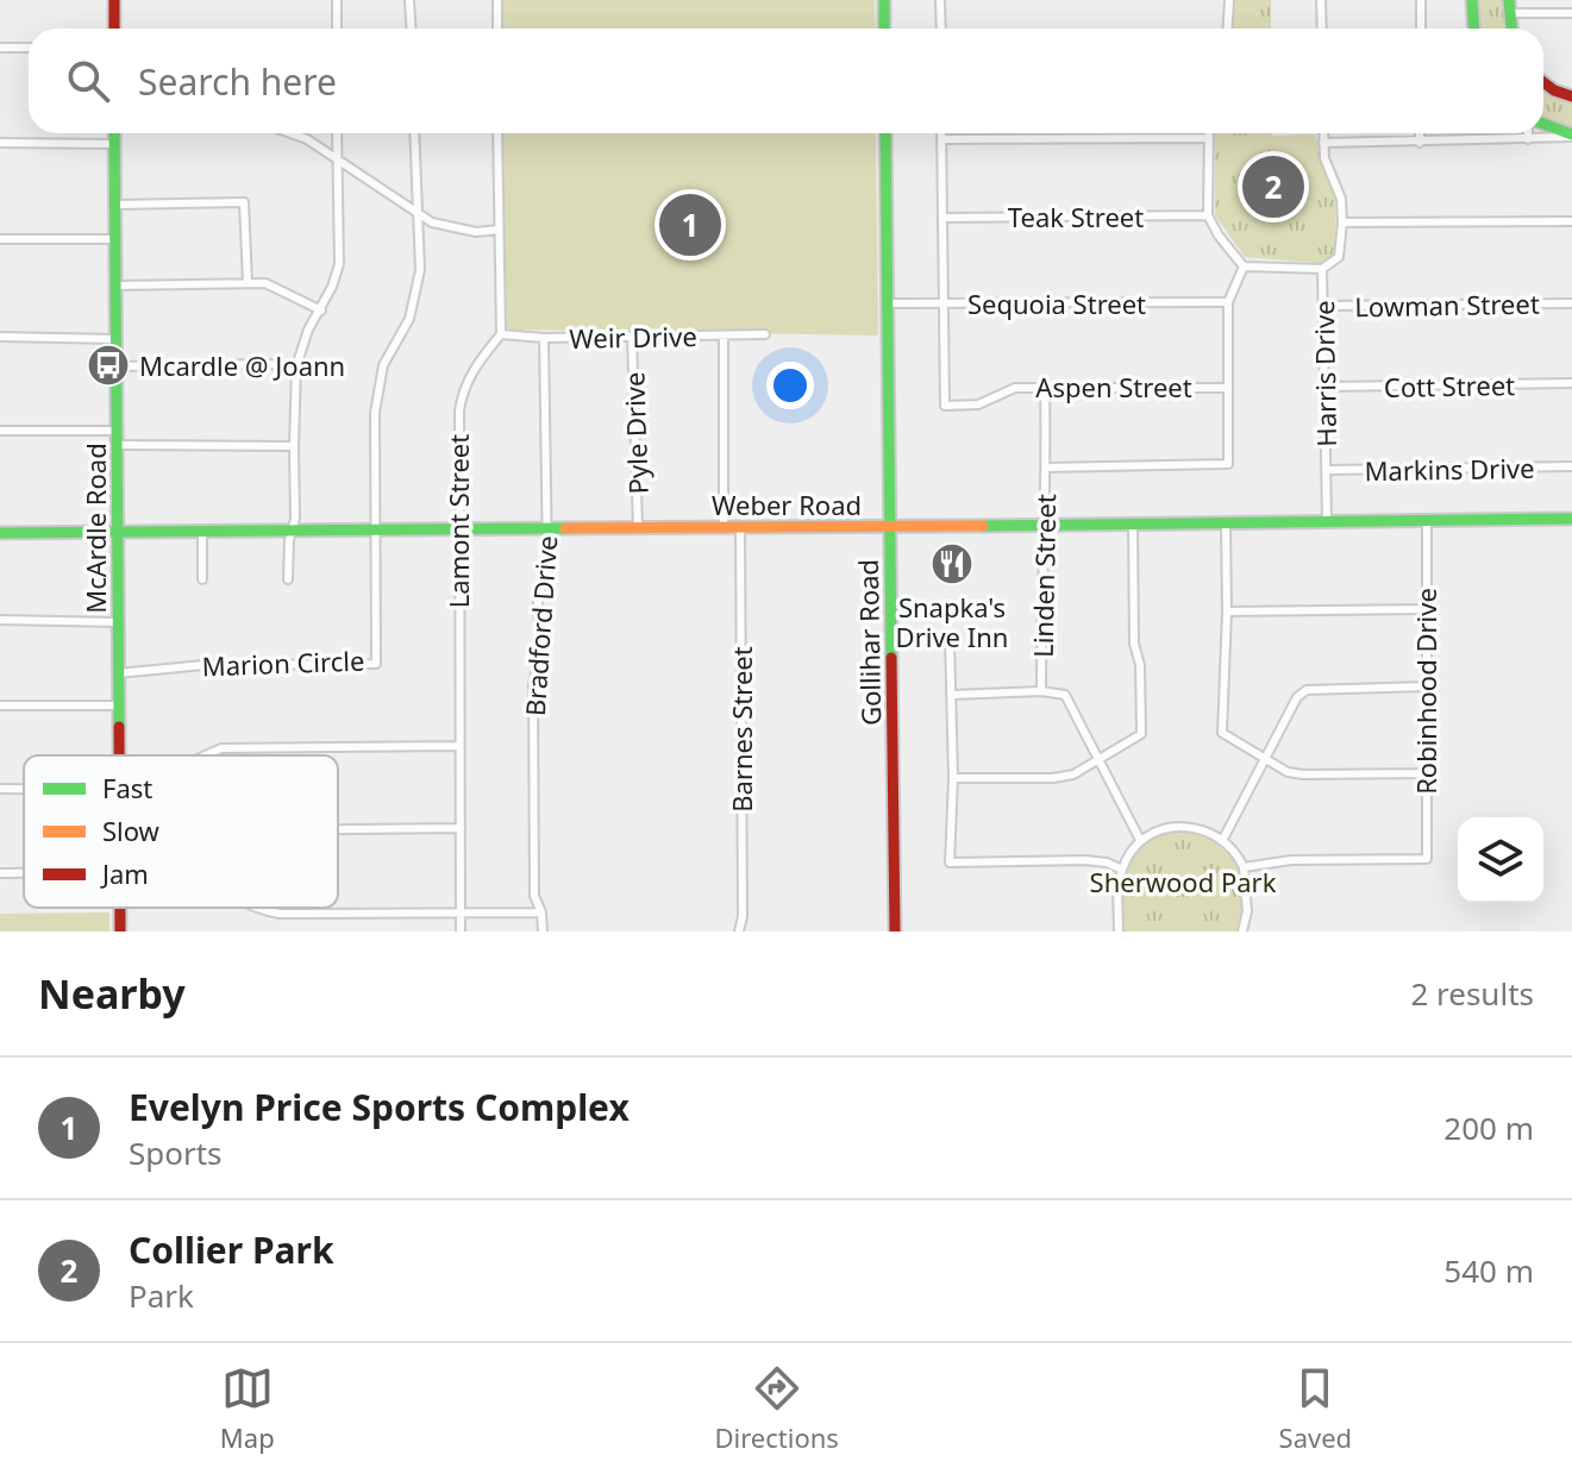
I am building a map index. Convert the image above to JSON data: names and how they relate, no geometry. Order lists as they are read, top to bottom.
{
  "streets": {
    "main road": ["Weber Road", "McArdle Road", "Gollihar Road"],
    "street": [
      "Teak Street",
      "Sequoia Street",
      "Lowman Street",
      "Weir Drive",
      "Harris Drive",
      "Cott Street",
      "Aspen Street",
      "Pyle Drive",
      "Markins Drive",
      "Lamont Street",
      "Linden Street",
      "Bradford Drive",
      "Marion Circle",
      "Robinhood Drive",
      "Barnes Street"
    ]
  },
  "crossings": [
    ["Sequoia Street", "Aspen Street"],
    ["Sequoia Street", "Gollihar Road"],
    ["Lowman Street", "Harris Drive"],
    ["Weir Drive", "Pyle Drive"],
    ["Weir Drive", "Lamont Street"],
    ["Weir Drive", "Bradford Drive"],
    ["Harris Drive", "Cott Street"],
    ["Harris Drive", "Markins Drive"],
    ["Harris Drive", "Weber Road"],
    ["Aspen Street", "Linden Street"],
    ["Pyle Drive", "Weber Road"],
    ["Weber Road", "Lamont Street"],
    ["Weber Road", "McArdle Road"],
    ["Weber Road", "Linden Street"],
    ["Weber Road", "Bradford Drive"],
    ["Weber Road", "Gollihar Road"],
    ["Weber Road", "Marion Circle"],
    ["Weber Road", "Robinhood Drive"],
    ["Weber Road", "Barnes Street"],
    ["McArdle Road", "Marion Circle"]
  ],
  "parks": ["Sherwood Park"],
  "places": {
    "bus stop": ["Mcardle @ Joann"],
    "restaurant": ["Snapka's Drive Inn"]
  },
  "legend": ["Fast", "Slow", "Jam"],
  "page": {
    "search": "Search here",
    "pins": ["2", "1"],
    "heading": ["Nearby", "2 results"],
    "list": [
      {
        "mark": "1",
        "name": "Evelyn Price Sports Complex",
        "note": "Sports",
        "value": "200 m"
      },
      {
        "mark": "2",
        "name": "Collier Park",
        "note": "Park",
        "value": "540 m"
      }
    ],
    "nav": ["Map", "Directions", "Saved"]
  }
}
